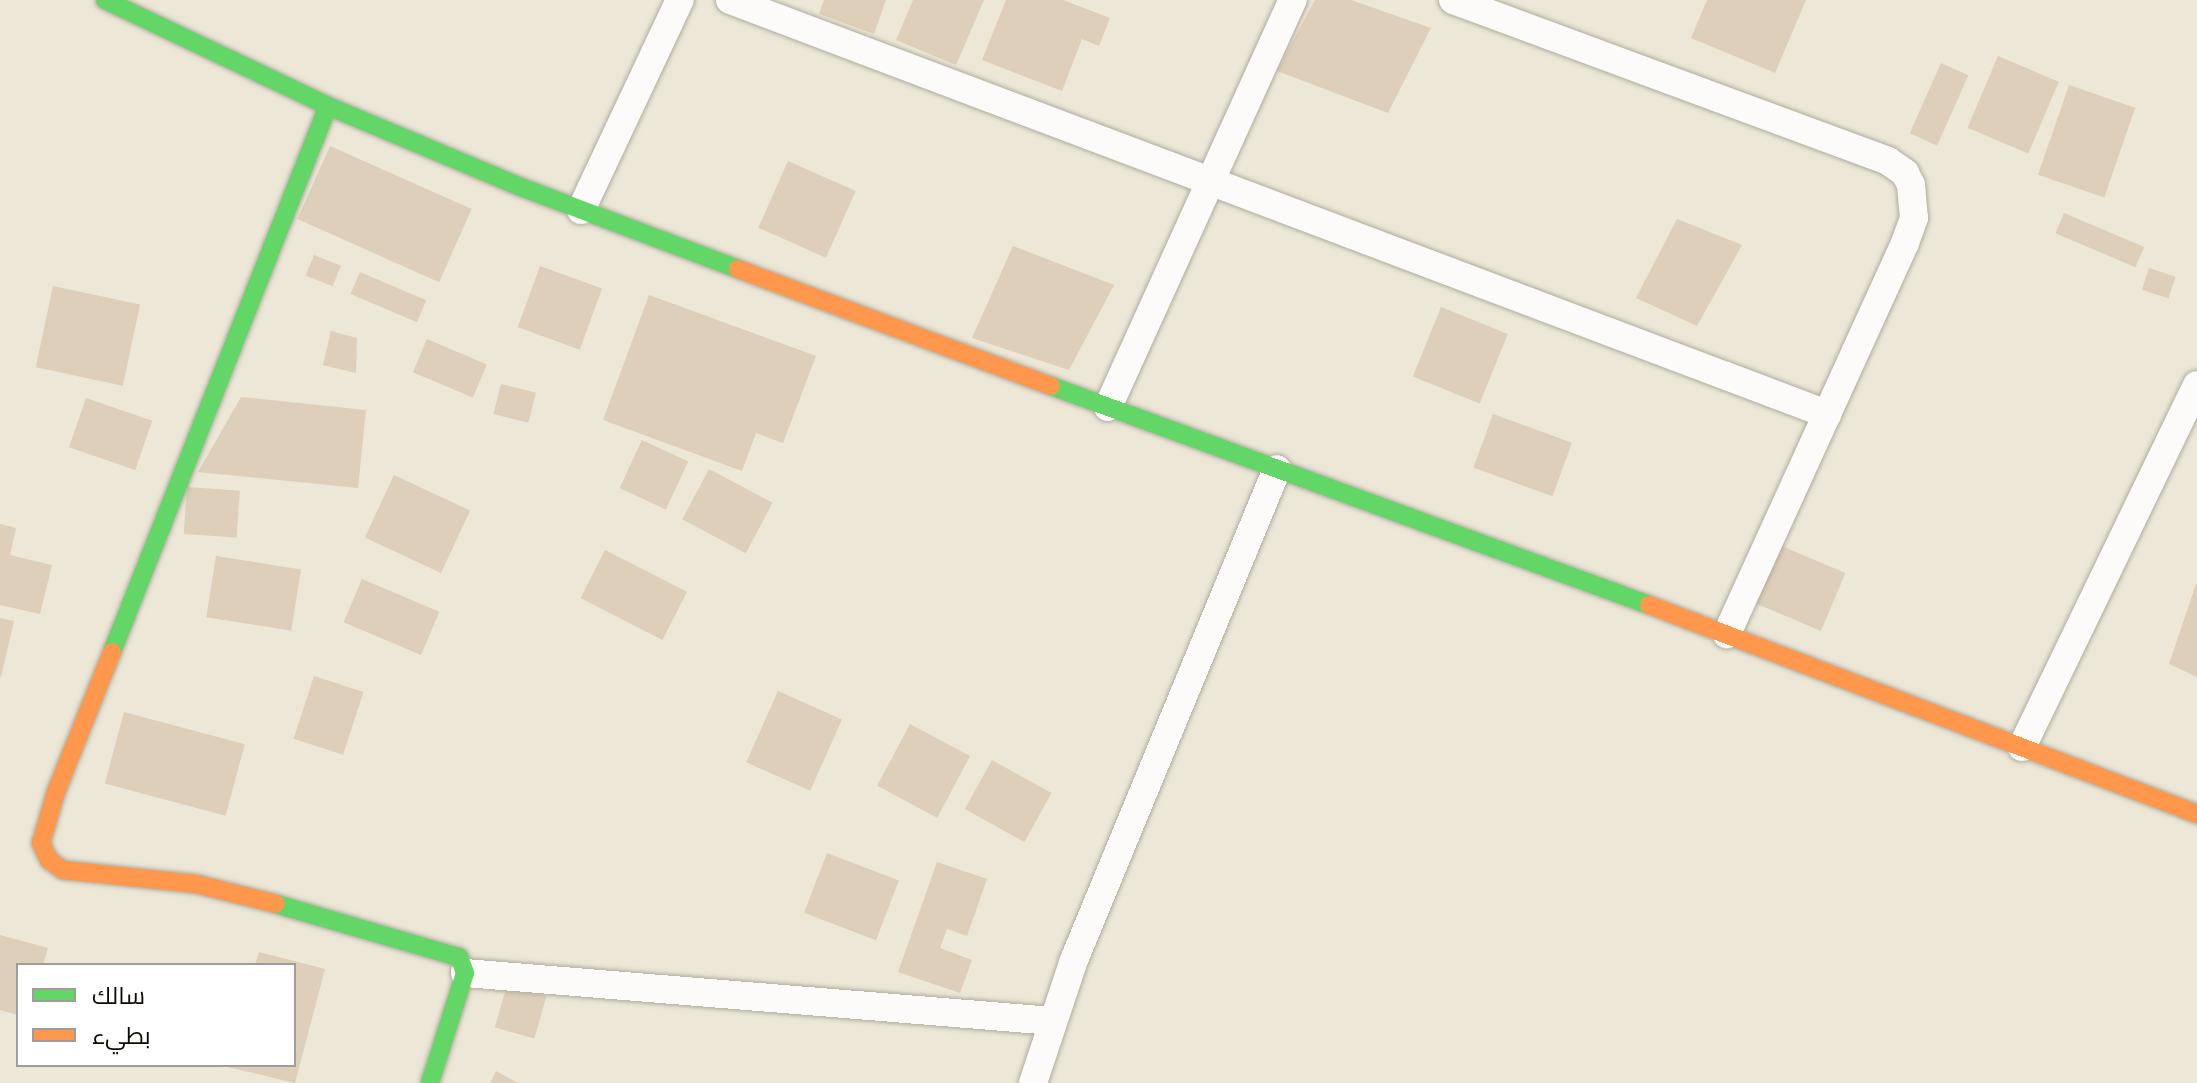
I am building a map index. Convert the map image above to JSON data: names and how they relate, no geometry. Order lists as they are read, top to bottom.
{
  "legend": ["سالك", "بطيء"]
}
